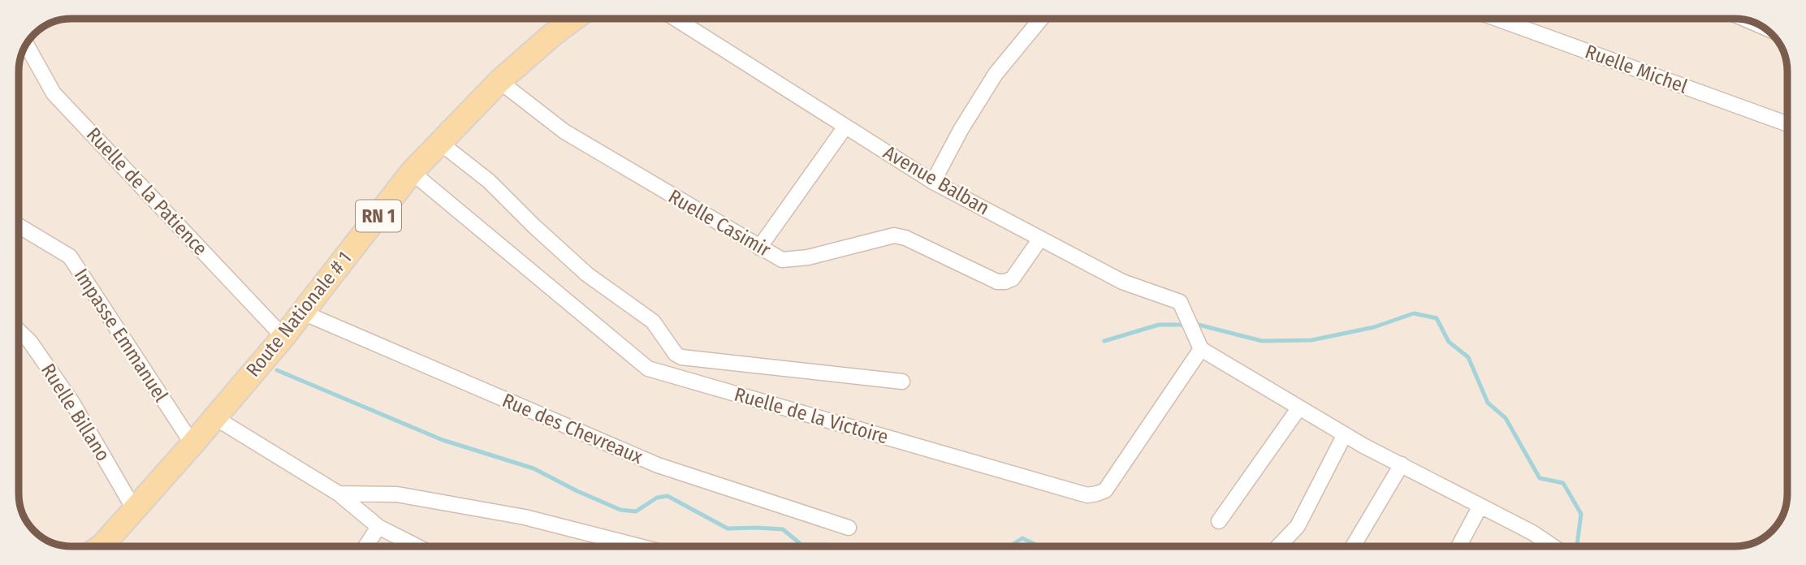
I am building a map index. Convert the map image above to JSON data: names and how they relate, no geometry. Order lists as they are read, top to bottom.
{
  "streets": {
    "main road": ["RN 1", "Route Nationale # 1"],
    "street": [
      "Ruelle Michel",
      "Avenue Balban",
      "Ruelle de la Patience",
      "Ruelle Casimir",
      "Impasse Emmanuel",
      "Ruelle Billano",
      "Ruelle de la Victoire",
      "Rue des Chevreaux"
    ]
  },
  "crossings": [
    ["Avenue Balban", "Ruelle Casimir"],
    ["Avenue Balban", "Ruelle de la Victoire"],
    ["Ruelle de la Patience", "Route Nationale # 1"],
    ["Ruelle Casimir", "Route Nationale # 1"],
    ["Route Nationale # 1", "Impasse Emmanuel"],
    ["Route Nationale # 1", "Ruelle Billano"],
    ["Route Nationale # 1", "Ruelle de la Victoire"],
    ["Route Nationale # 1", "Rue des Chevreaux"]
  ]
}
